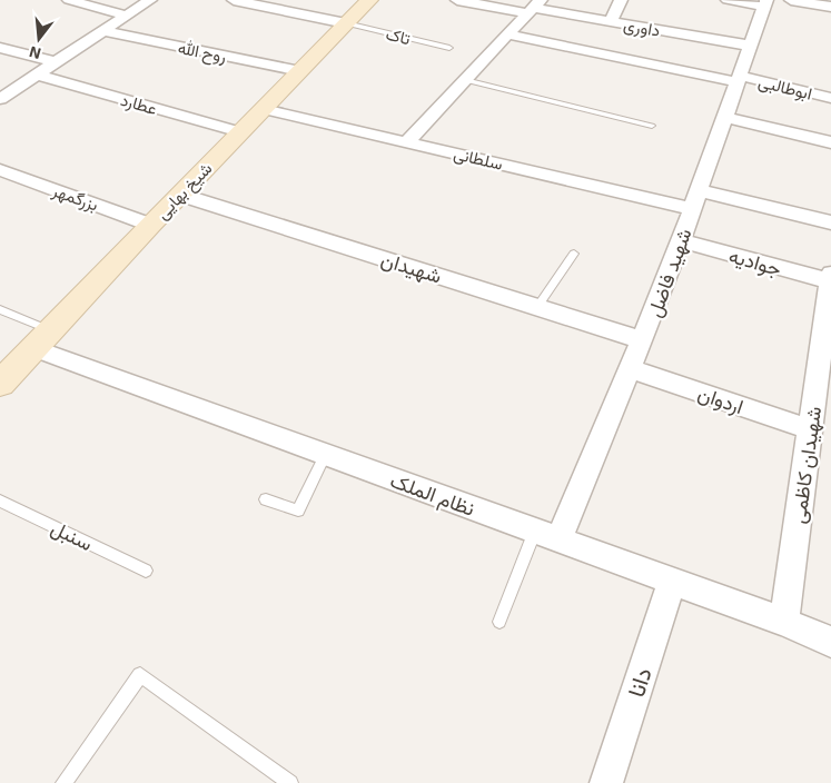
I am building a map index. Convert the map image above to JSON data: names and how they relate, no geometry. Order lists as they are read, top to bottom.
{
  "streets": {
    "main road": ["شیخ بهایی"],
    "street": [
      "داوری",
      "روح الله",
      "ابوطالبی",
      "عطارد",
      "سلطانی",
      "بزرگمهر",
      "جوادیه",
      "شهیدان",
      "شهید فاضل",
      "اردوان",
      "شهیدان کاظمی",
      "نظام الملک",
      "دانا"
    ],
    "lane": ["تاک", "سنبل"]
  },
  "crossings": [
    ["داوری", "شهید فاضل"],
    ["تاک", "شیخ بهایی"],
    ["روح الله", "شیخ بهایی"],
    ["ابوطالبی", "شهید فاضل"],
    ["عطارد", "شیخ بهایی"],
    ["سلطانی", "شیخ بهایی"],
    ["سلطانی", "شهید فاضل"],
    ["شیخ بهایی", "بزرگمهر"],
    ["شیخ بهایی", "شهیدان"],
    ["شیخ بهایی", "نظام الملک"],
    ["جوادیه", "شهید فاضل"],
    ["جوادیه", "شهیدان کاظمی"],
    ["شهیدان", "شهید فاضل"],
    ["شهید فاضل", "اردوان"],
    ["شهید فاضل", "نظام الملک"],
    ["اردوان", "شهیدان کاظمی"],
    ["شهیدان کاظمی", "نظام الملک"],
    ["نظام الملک", "دانا"]
  ],
  "north": "bottom"
}
